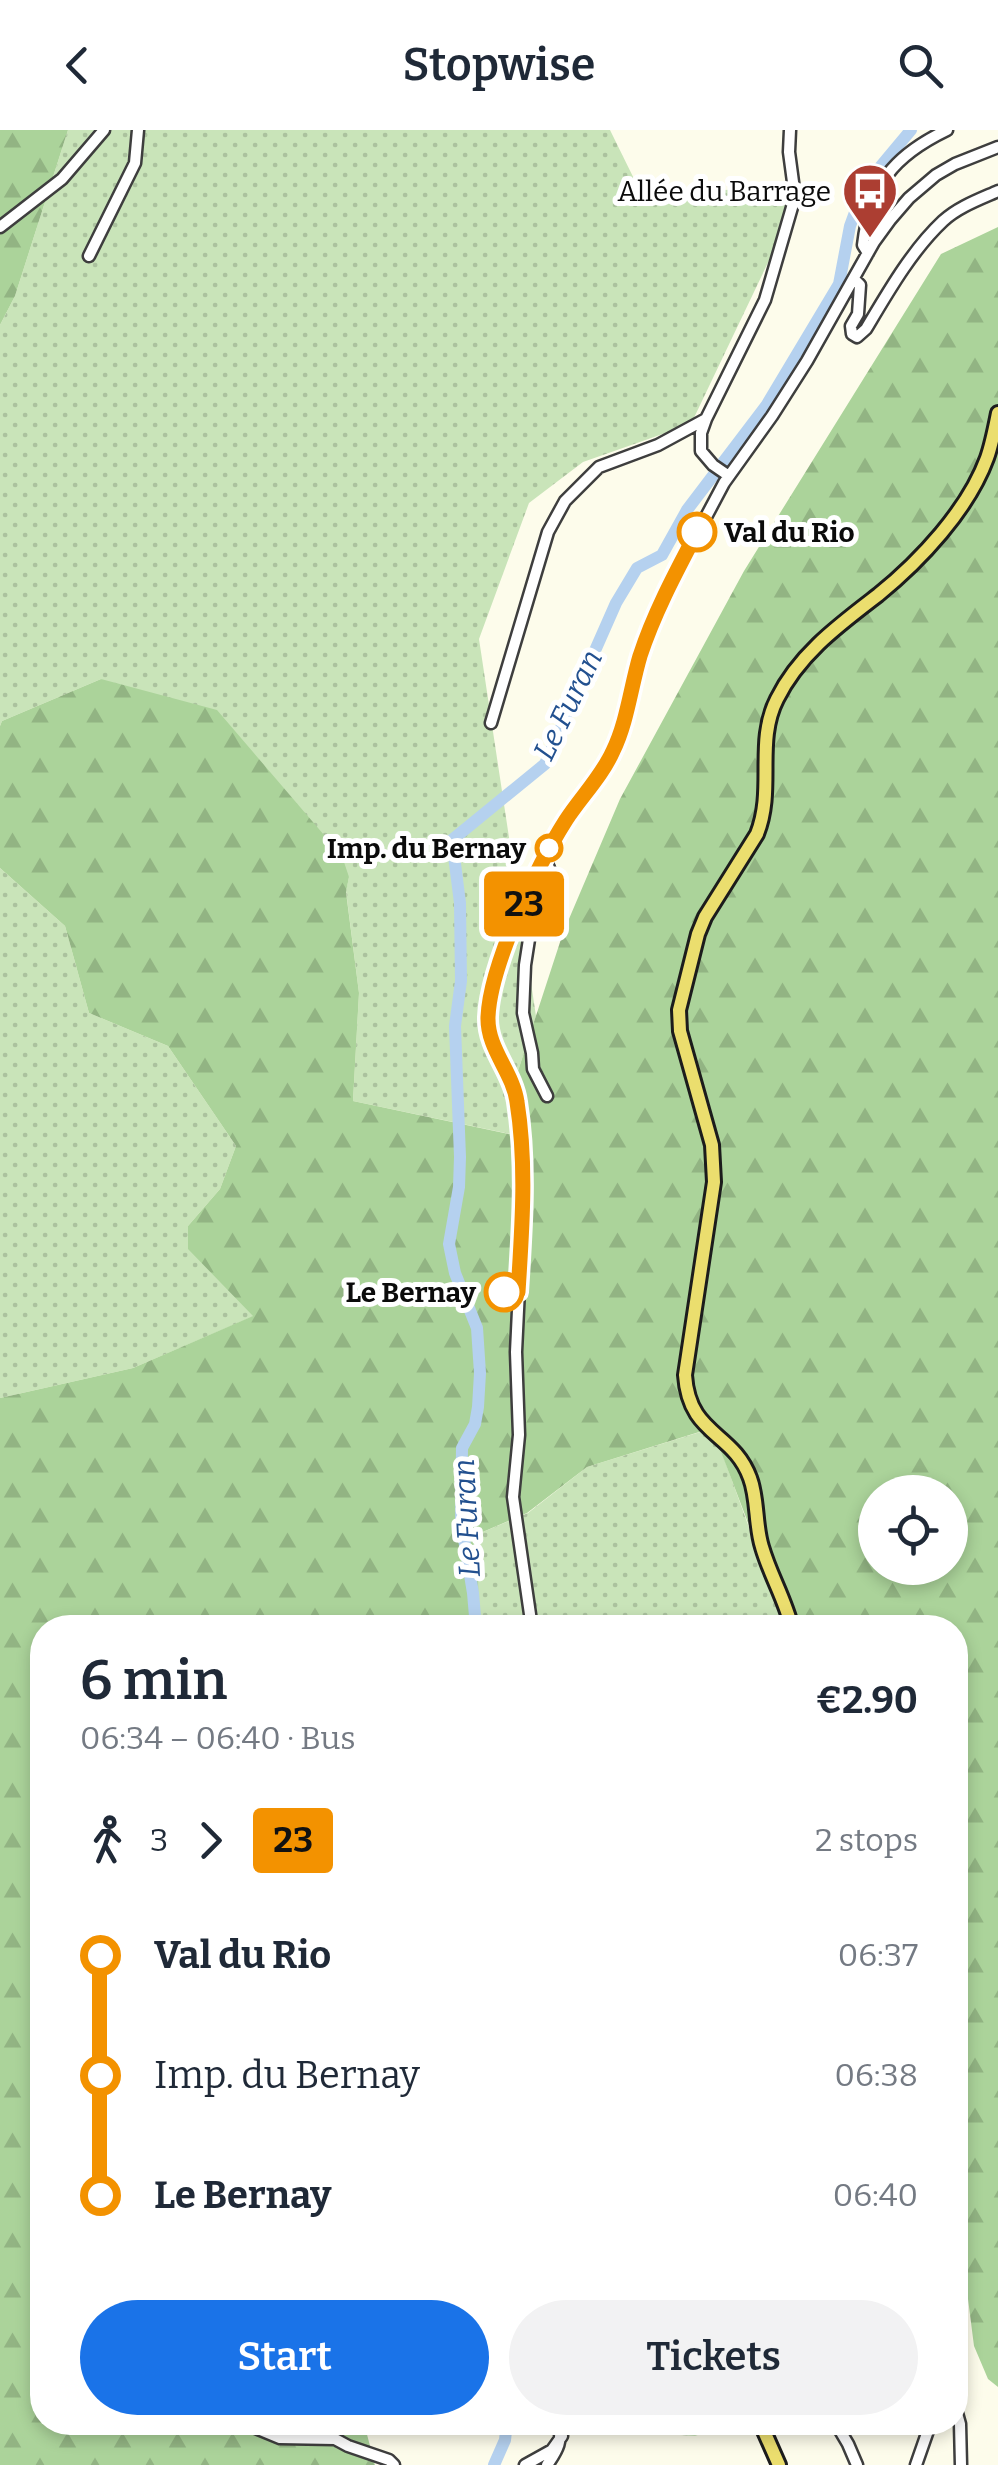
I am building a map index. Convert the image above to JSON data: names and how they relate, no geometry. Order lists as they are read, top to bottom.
{
  "water": ["Le Furan"],
  "places": {
    "bus stop": ["Allée du Barrage"],
    "other": ["Val du Rio", "Imp. du Bernay", "Le Bernay"]
  },
  "lines": ["bus line 23"],
  "page": {
    "header": "Stopwise",
    "on_map": "23",
    "heading": ["6 min", "06:34 – 06:40 · Bus", "€2.90"],
    "legs": ["3", "23", "2 stops"],
    "list": [
      {
        "name": "Val du Rio",
        "value": "06:37"
      },
      {
        "name": "Imp. du Bernay",
        "value": "06:38"
      },
      {
        "name": "Le Bernay",
        "value": "06:40"
      }
    ],
    "buttons": ["Start", "Tickets"]
  }
}
